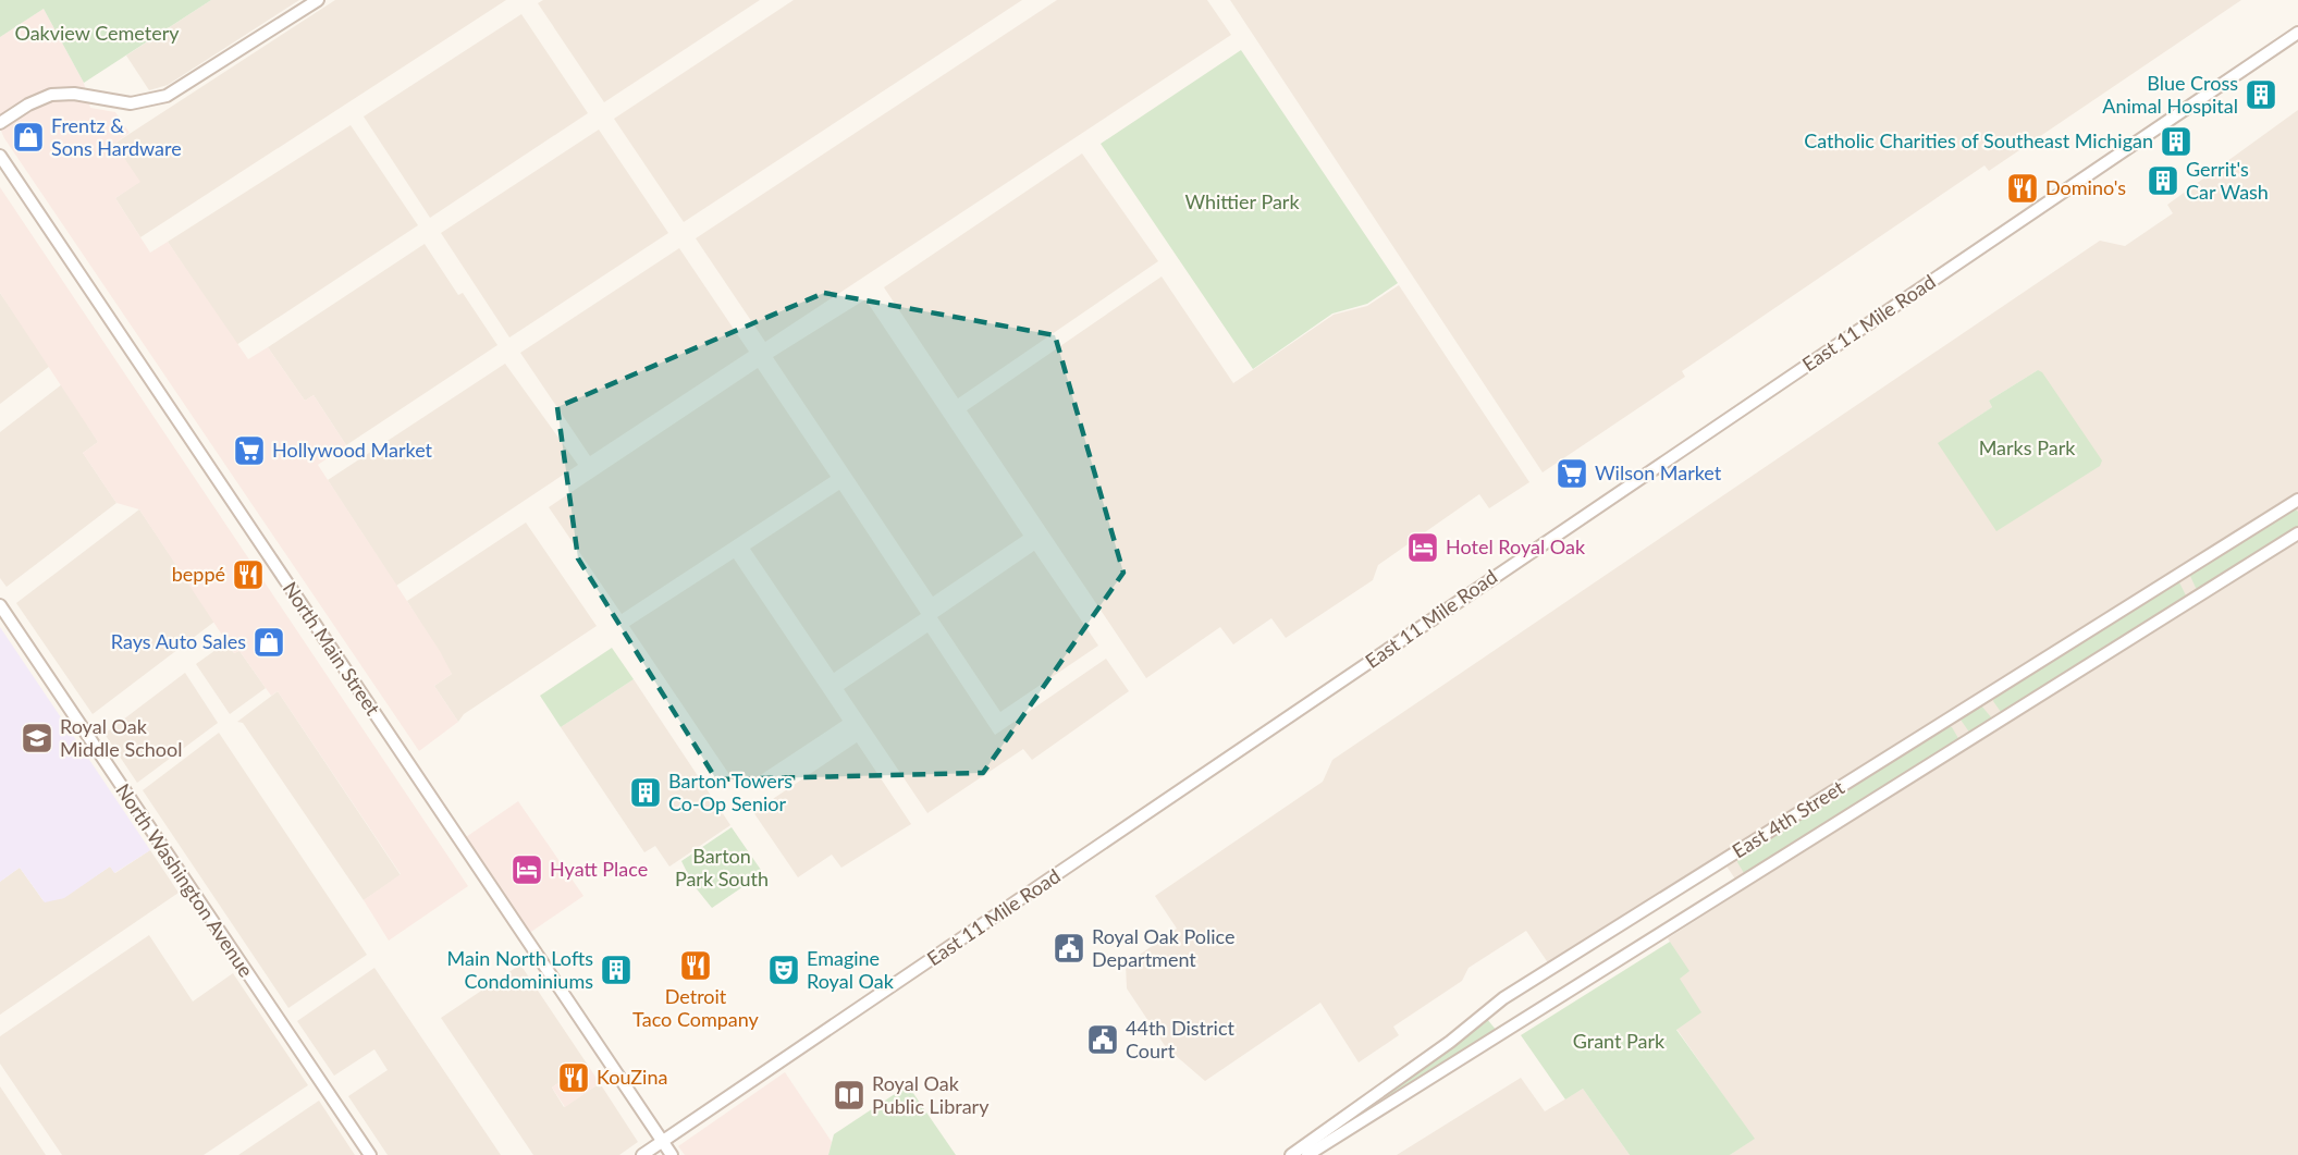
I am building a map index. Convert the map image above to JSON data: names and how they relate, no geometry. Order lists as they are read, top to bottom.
{
  "streets": {
    "street": [
      "East 11 Mile Road",
      "North Main Street",
      "East 4th Street",
      "North Washington Avenue"
    ]
  },
  "crossings": [
    ["East 11 Mile Road", "North Main Street"]
  ],
  "parks": [
    "Oakview Cemetery",
    "Whittier Park",
    "Marks Park",
    "Barton Park South",
    "Grant Park"
  ],
  "places": {
    "building": [
      "Blue Cross Animal Hospital",
      "Catholic Charities of Southeast Michigan",
      "Gerrit's Car Wash",
      "Barton Towers Co-Op Senior",
      "Main North Lofts Condominiums"
    ],
    "shop": ["Frentz & Sons Hardware", "Rays Auto Sales"],
    "restaurant": [
      "Domino's",
      "beppé",
      "Detroit Taco Company",
      "KouZina"
    ],
    "supermarket": ["Hollywood Market", "Wilson Market"],
    "hotel": ["Hotel Royal Oak", "Hyatt Place"],
    "school or university": ["Royal Oak Middle School"],
    "public building": ["Royal Oak Police Department", "44th District Court"],
    "theatre": ["Emagine Royal Oak"],
    "library": ["Royal Oak Public Library"]
  }
}
